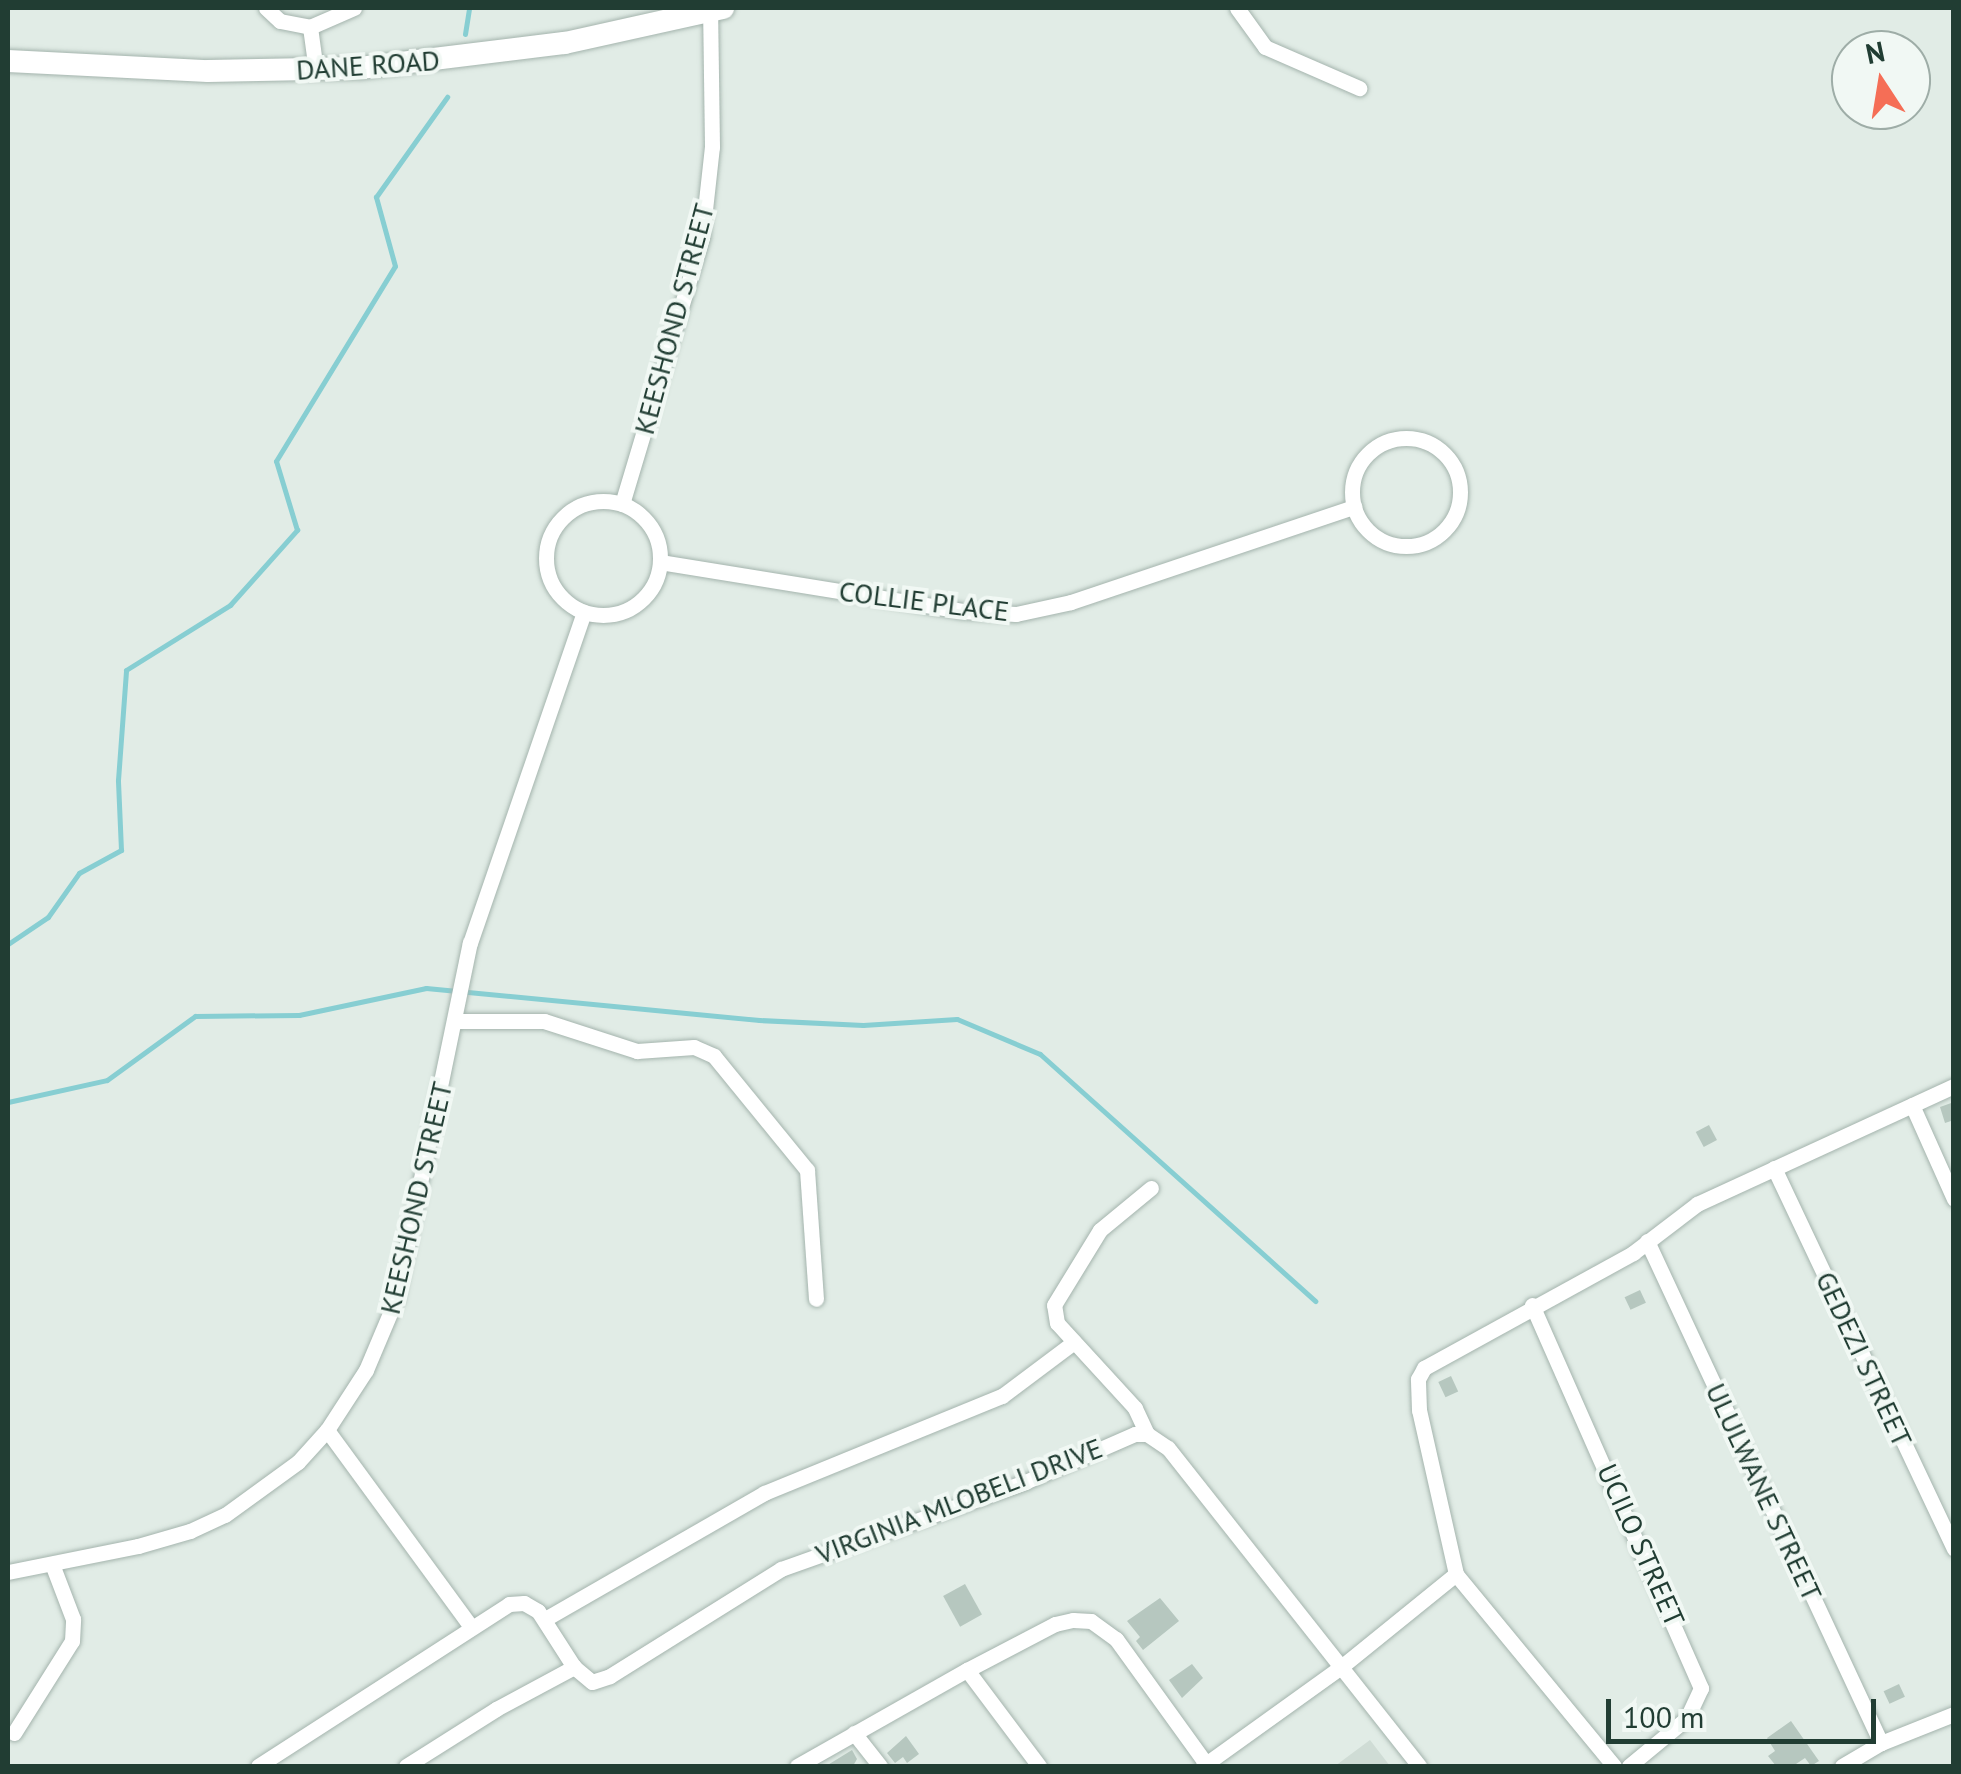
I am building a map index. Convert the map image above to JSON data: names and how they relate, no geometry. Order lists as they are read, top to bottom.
{
  "streets": {
    "street": [
      "DANE ROAD",
      "KEESHOND STREET",
      "COLLIE PLACE",
      "GEDEZI STREET",
      "ULULWANE STREET",
      "VIRGINIA MLOBELI DRIVE",
      "UCILO STREET"
    ]
  },
  "crossings": [
    ["DANE ROAD", "KEESHOND STREET"],
    ["KEESHOND STREET", "COLLIE PLACE"]
  ],
  "scale_bar": "100 m",
  "north": "top"
}
